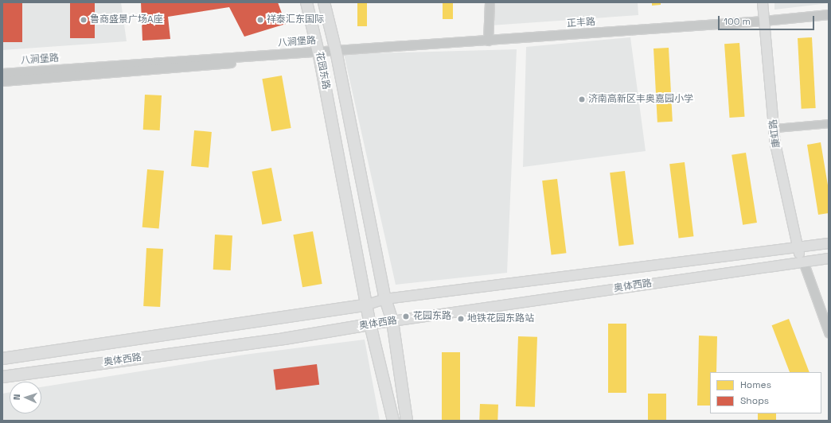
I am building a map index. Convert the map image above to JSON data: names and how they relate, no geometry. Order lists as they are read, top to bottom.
{
  "streets": {
    "main road": ["花园东路", "康虹路", "奥体西路"],
    "street": ["正丰路", "八涧堡路"]
  },
  "crossings": [
    ["正丰路", "八涧堡路"],
    ["正丰路", "花园东路"],
    ["正丰路", "康虹路"],
    ["八涧堡路", "花园东路"],
    ["花园东路", "奥体西路"],
    ["康虹路", "奥体西路"]
  ],
  "places": [
    "鲁商盛景广场A座",
    "祥泰汇东国际",
    "济南高新区丰奥嘉园小学",
    "花园东路",
    "地铁花园东路站"
  ],
  "legend": ["Homes", "Shops"],
  "scale_bar": "100 m",
  "north": "left"
}
